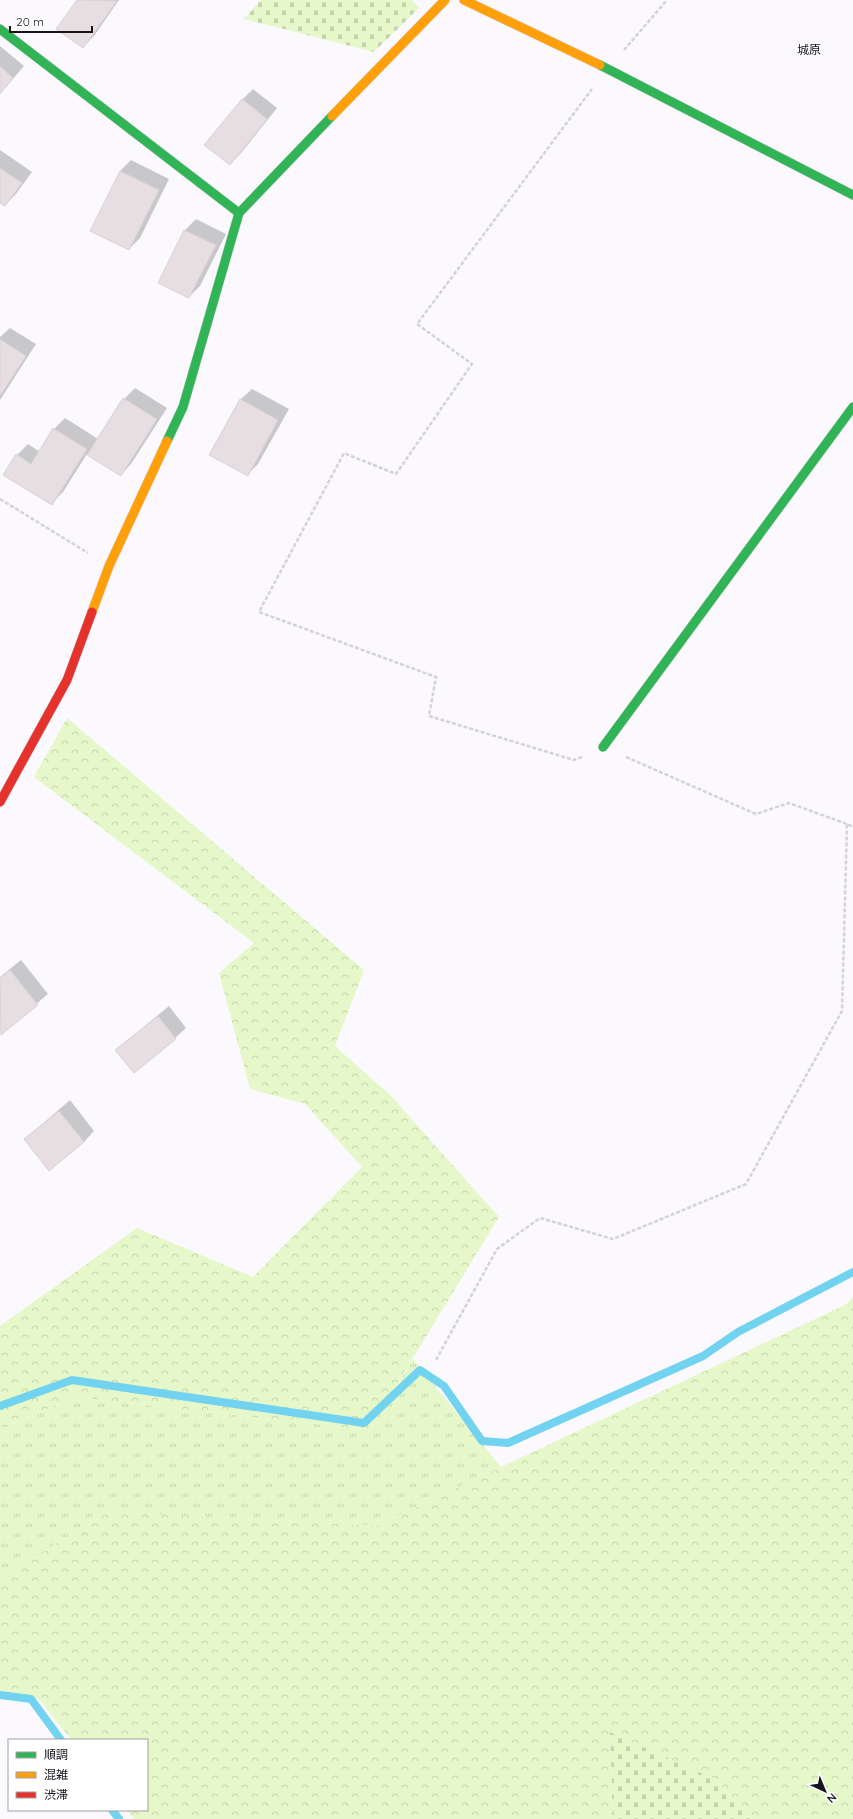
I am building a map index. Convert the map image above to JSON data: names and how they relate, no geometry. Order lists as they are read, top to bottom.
{
  "districts": ["城原"],
  "legend": ["順調", "混雑", "渋滞"],
  "scale_bar": "20 m",
  "north": "bottom right"
}
